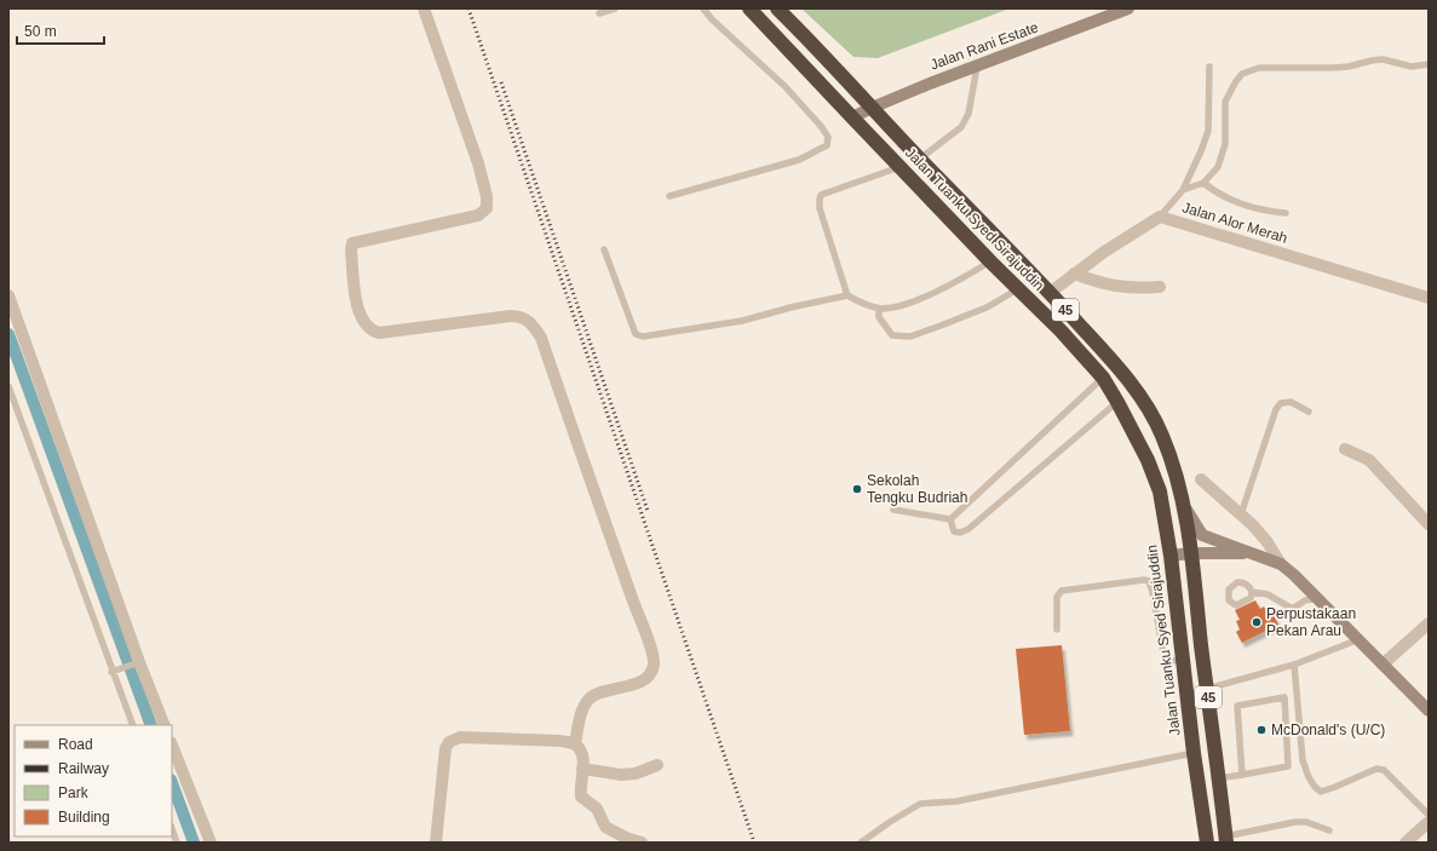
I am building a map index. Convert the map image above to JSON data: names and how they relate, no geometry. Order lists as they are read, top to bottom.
{
  "streets": {
    "highway": ["Jalan Tuanku Syed Sirajuddin", "45"],
    "street": ["Jalan Rani Estate", "Jalan Alor Merah"]
  },
  "crossings": [
    ["Jalan Rani Estate", "Jalan Tuanku Syed Sirajuddin"],
    ["Jalan Tuanku Syed Sirajuddin", "Jalan Alor Merah"]
  ],
  "places": ["Sekolah Tengku Budriah", "Perpustakaan Pekan Arau", "McDonald's (U/C)"],
  "legend": [
    "Road",
    "Railway",
    "Park",
    "Building"
  ],
  "scale_bar": "50 m"
}
